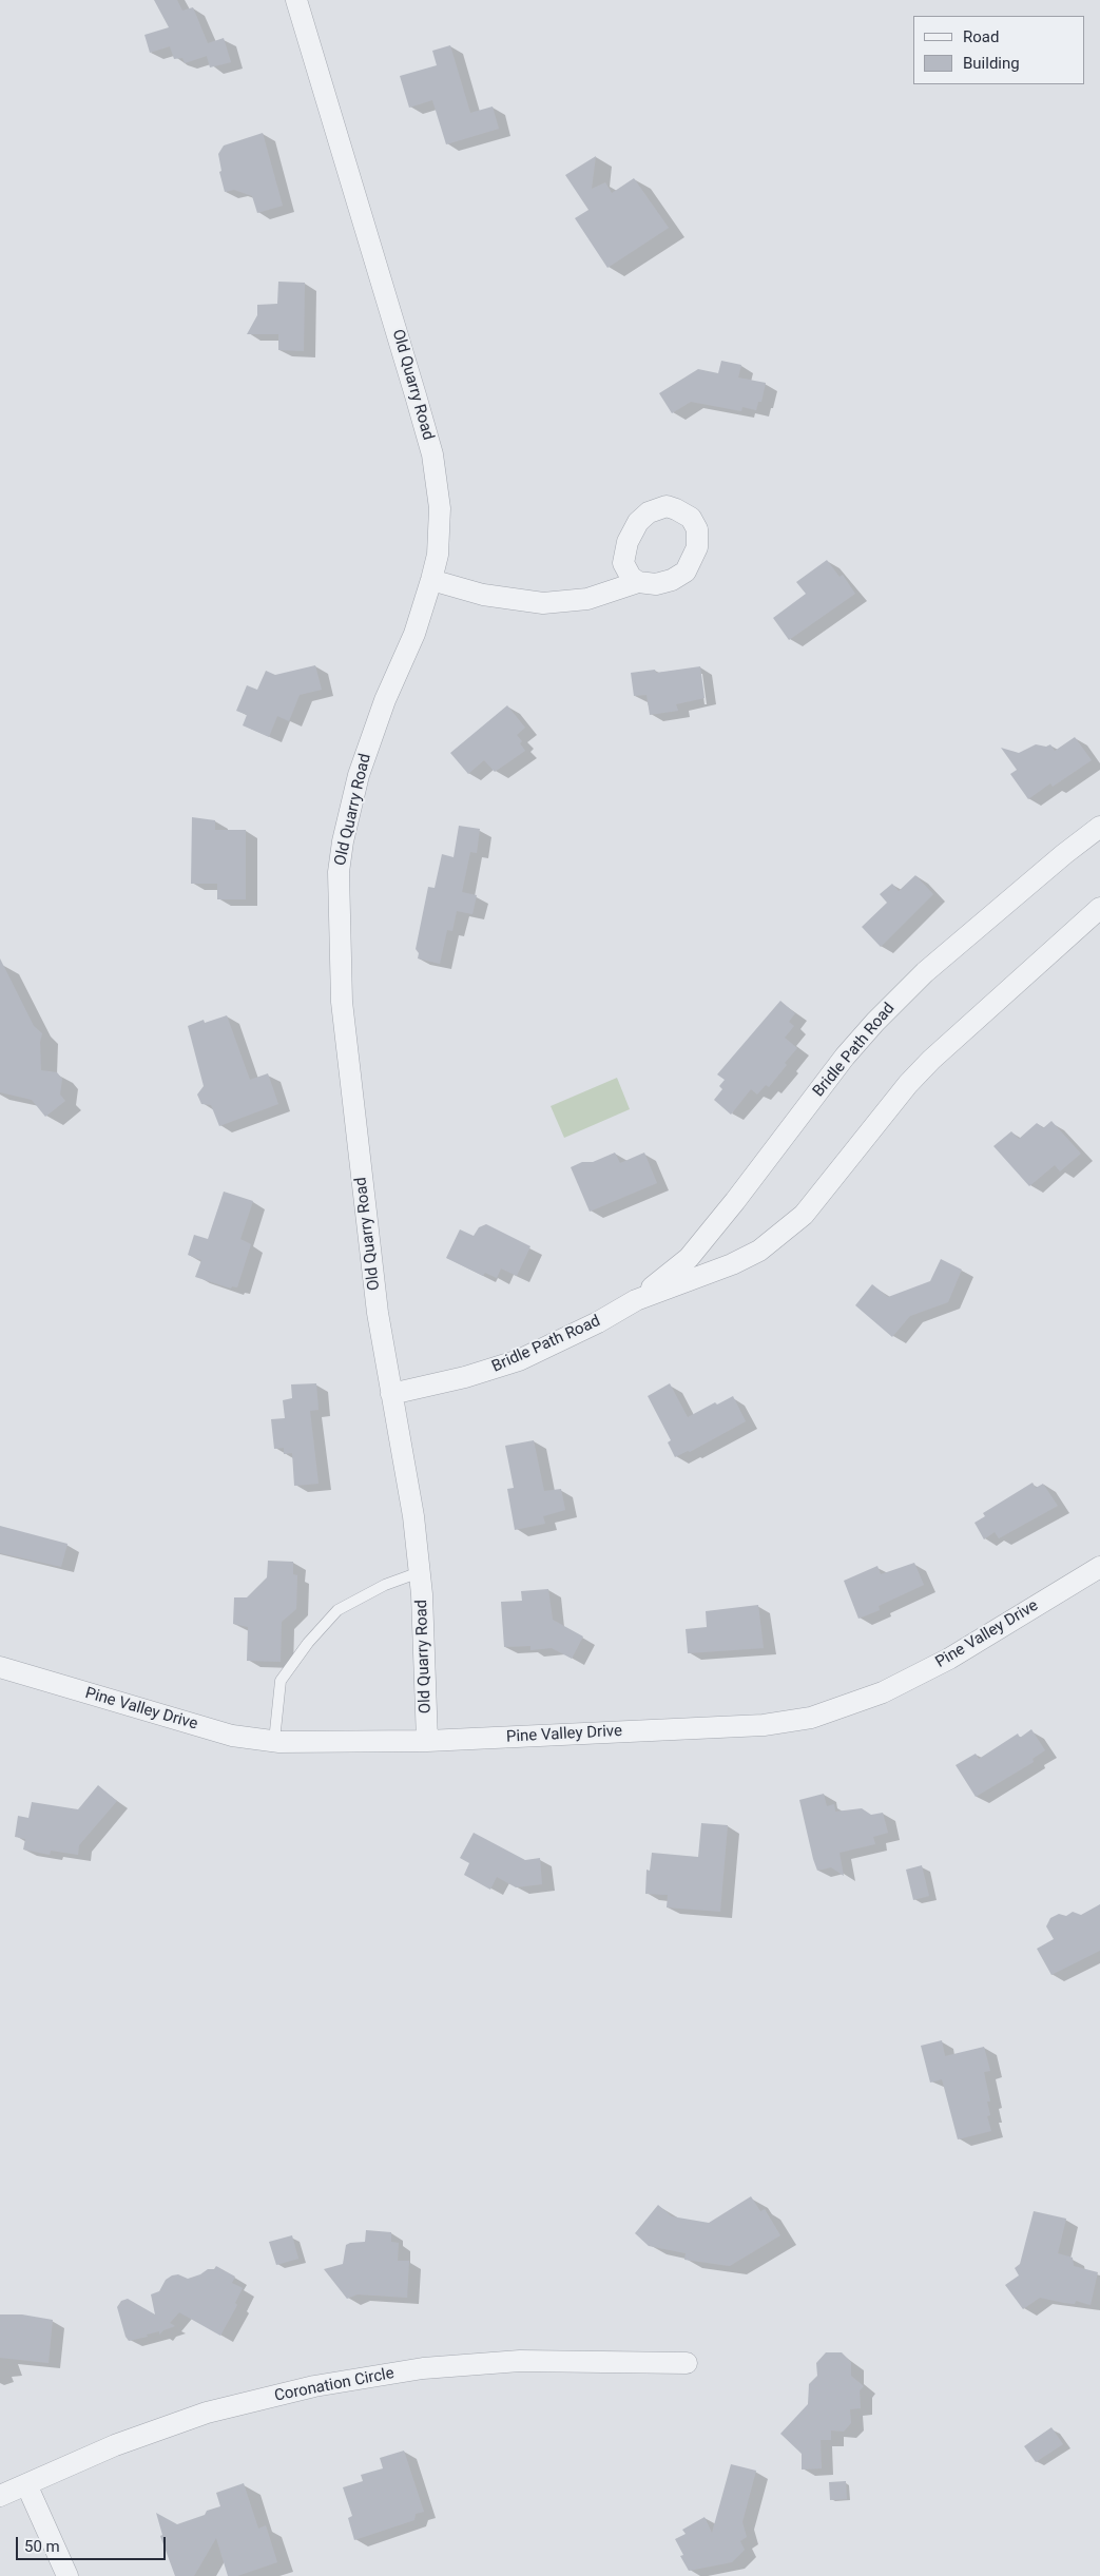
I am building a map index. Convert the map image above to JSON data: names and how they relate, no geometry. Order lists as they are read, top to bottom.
{
  "streets": {
    "street": [
      "Old Quarry Road",
      "Bridle Path Road",
      "Pine Valley Drive",
      "Coronation Circle"
    ]
  },
  "crossings": [
    ["Old Quarry Road", "Bridle Path Road"],
    ["Old Quarry Road", "Pine Valley Drive"]
  ],
  "legend": ["Road", "Building"],
  "scale_bar": "50 m"
}
